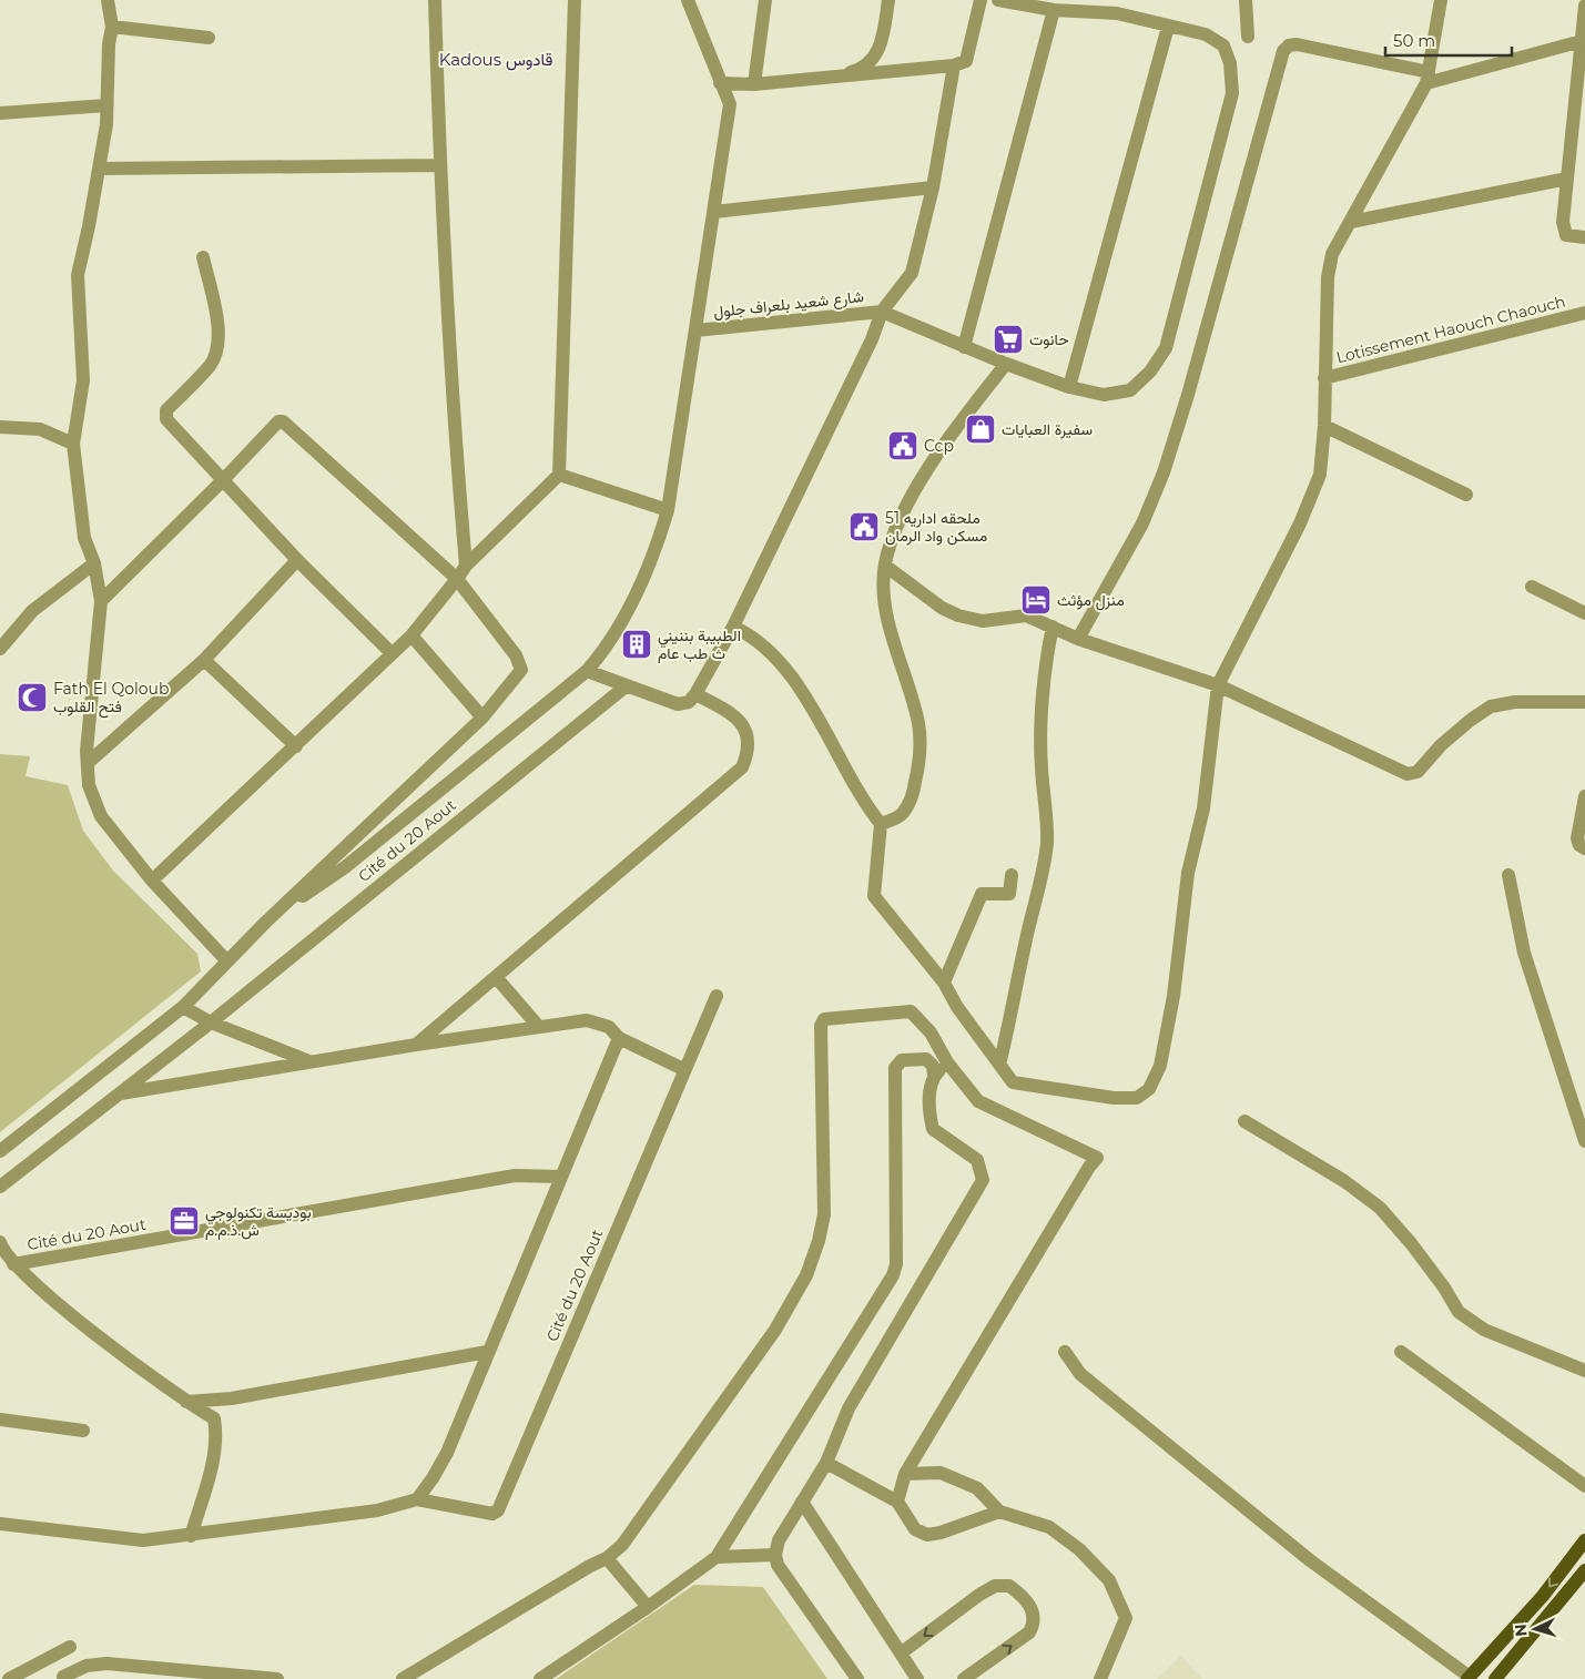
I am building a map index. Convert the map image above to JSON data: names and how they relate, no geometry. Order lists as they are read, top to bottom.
{
  "streets": {
    "street": ["شارع شعيد بلعراف جلول", "Lotissement Haouch Chaouch", "Cité du 20 Aout"]
  },
  "districts": ["Kadous قادوس"],
  "places": {
    "supermarket": ["حانوت"],
    "shop": ["سفيرة العبايات"],
    "public building": ["Ccp", "ملحقه اداريه 51 مسكن واد الرمان"],
    "hotel": ["منزل مؤثث"],
    "building": ["الطبيبة بننيني ث طب عام"],
    "mosque": ["Fath El Qoloub فتح القلوب"],
    "office": ["بوديسة تكنولوجي ش.ذ.م.م"]
  },
  "scale_bar": "50 m",
  "north": "left"
}
